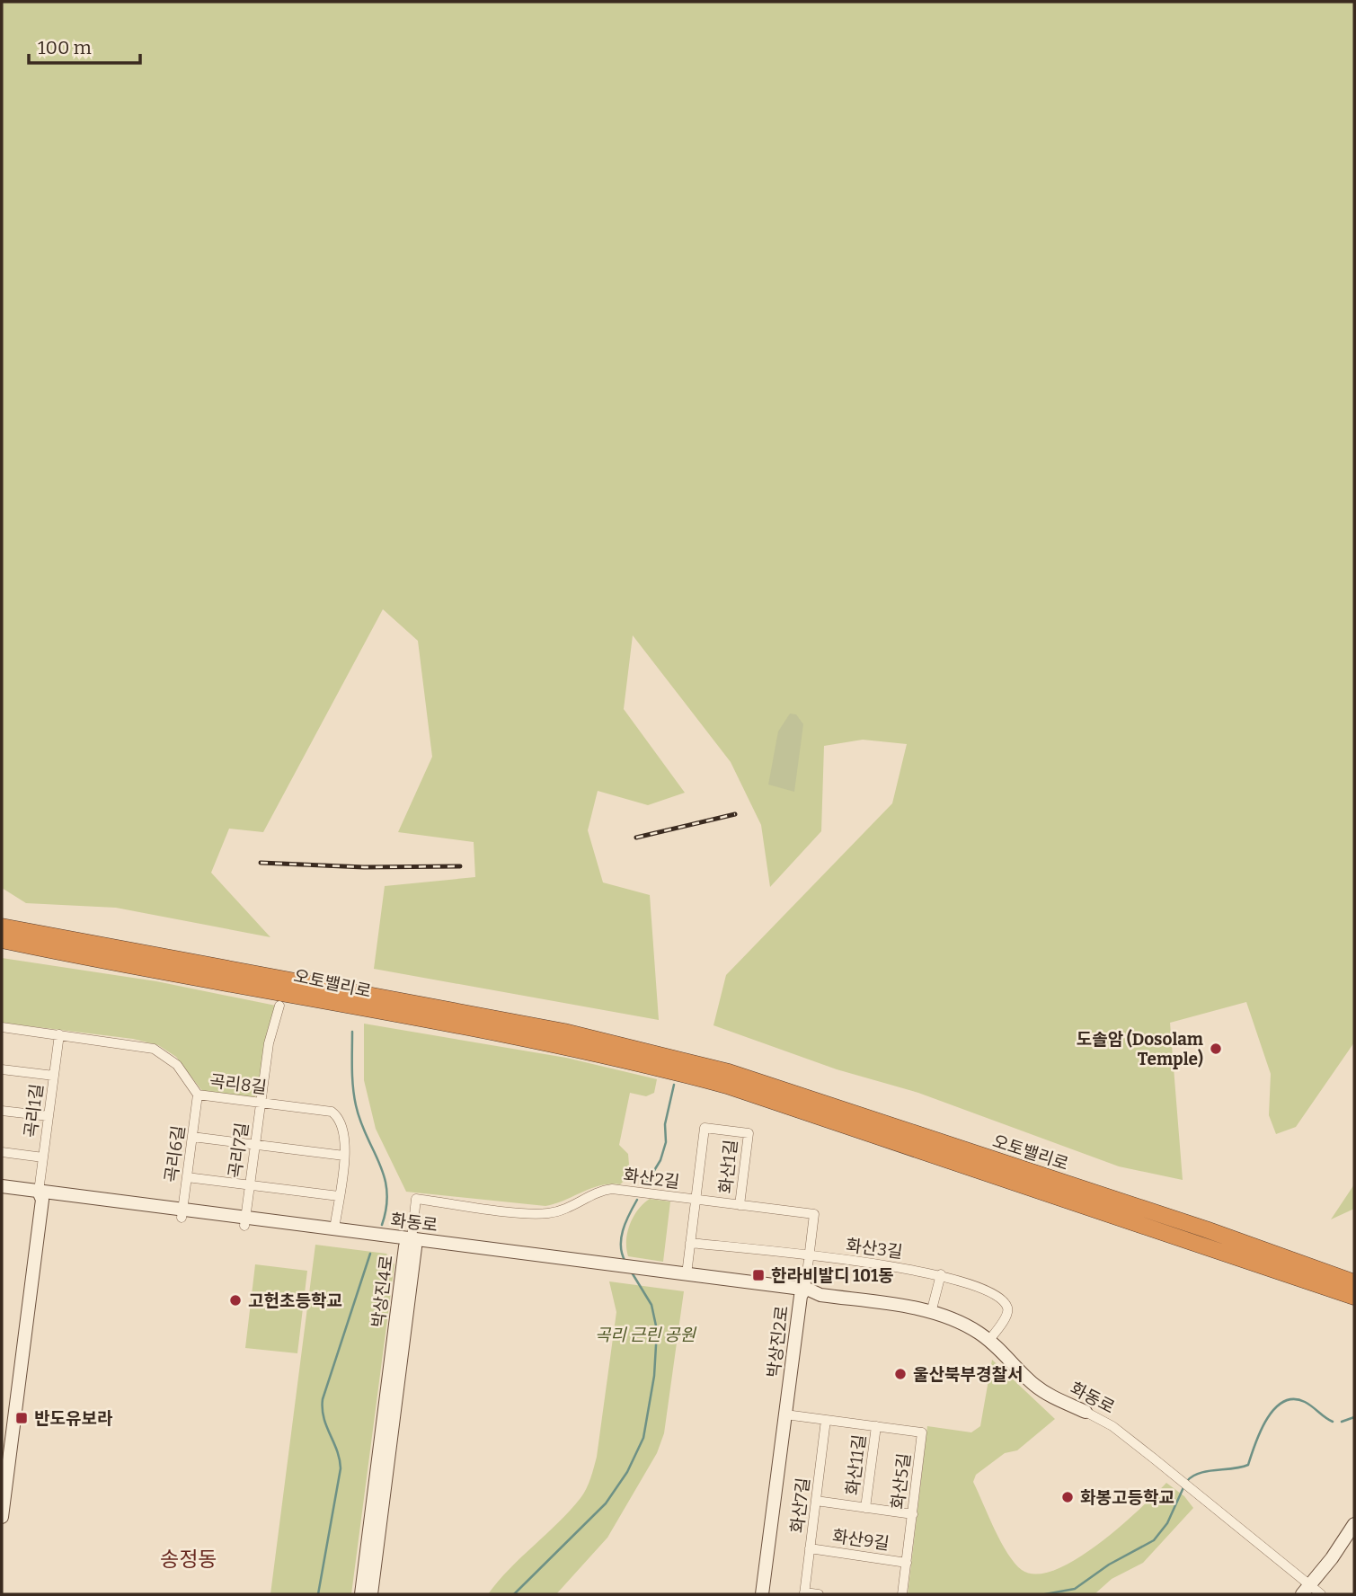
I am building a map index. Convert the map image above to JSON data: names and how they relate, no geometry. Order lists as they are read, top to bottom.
{
  "streets": {
    "highway": ["오토밸리로"],
    "street": [
      "곡리8길",
      "곡리1길",
      "곡리7길",
      "곡리6길",
      "화산1길",
      "화산2길",
      "화동로",
      "화산3길",
      "박상진4로",
      "박상진2로",
      "화산11길",
      "화산5길",
      "화산7길",
      "화산9길"
    ]
  },
  "crossings": [
    ["곡리8길", "곡리1길"],
    ["곡리8길", "곡리7길"],
    ["곡리8길", "곡리6길"],
    ["곡리8길", "화동로"],
    ["곡리1길", "화동로"],
    ["곡리7길", "화동로"],
    ["곡리6길", "화동로"],
    ["화산1길", "화산2길"],
    ["화산1길", "화동로"],
    ["화산1길", "화산3길"],
    ["화산2길", "화동로"],
    ["화산2길", "화산3길"],
    ["화산2길", "박상진4로"],
    ["화산2길", "박상진2로"],
    ["화동로", "화산3길"],
    ["화동로", "박상진4로"],
    ["화동로", "박상진2로"],
    ["박상진2로", "화산5길"],
    ["화산11길", "화산5길"],
    ["화산5길", "화산7길"],
    ["화산5길", "화산9길"],
    ["화산7길", "화산9길"]
  ],
  "districts": ["송정동"],
  "parks": ["곡리 근린 공원"],
  "places": {
    "other": [
      "도솔암 (Dosolam Temple)",
      "고헌초등학교",
      "울산북부경찰서",
      "화봉고등학교"
    ],
    "transit": ["한라비발디 101동", "반도유보라"]
  },
  "scale_bar": "100 m"
}
